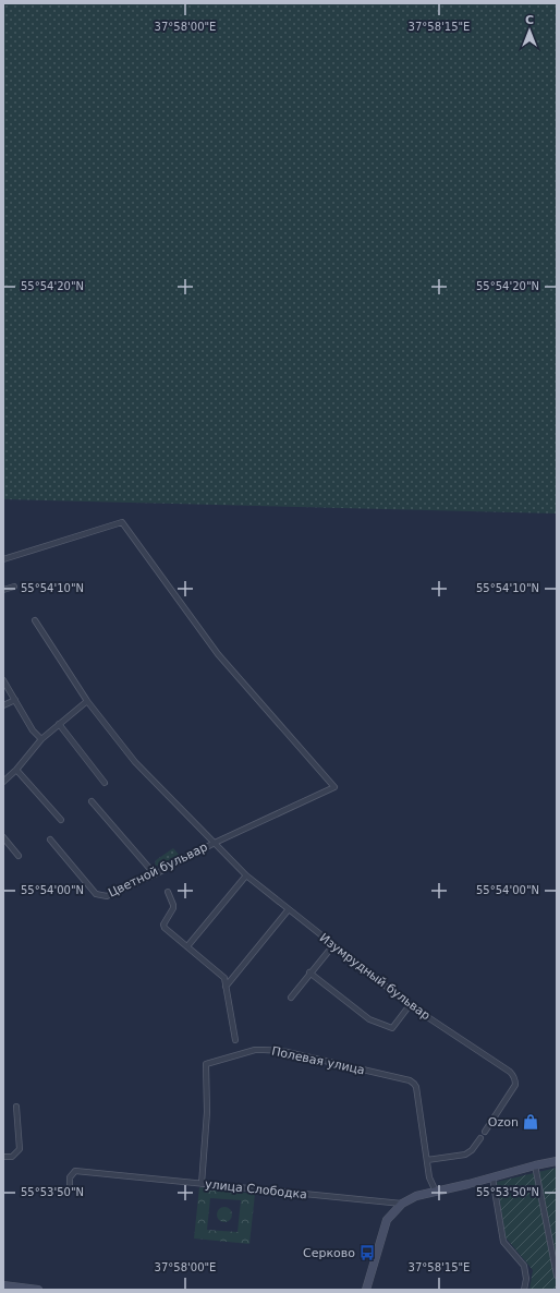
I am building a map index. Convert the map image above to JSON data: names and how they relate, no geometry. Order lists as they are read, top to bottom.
{
  "streets": {
    "street": [
      "Цветной бульвар",
      "Изумрудный бульвар",
      "Полевая улица",
      "улица Слободка"
    ]
  },
  "crossings": [
    ["Цветной бульвар", "Изумрудный бульвар"],
    ["Полевая улица", "улица Слободка"]
  ],
  "places": {
    "shop": ["Ozon"],
    "bus stop": ["Серково"]
  },
  "north": "top",
  "coordinates": [
    "37°58'00\"E",
    "37°58'15\"E",
    "55°54'20\"N",
    "55°54'10\"N",
    "55°54'00\"N",
    "55°53'50\"N"
  ]
}
